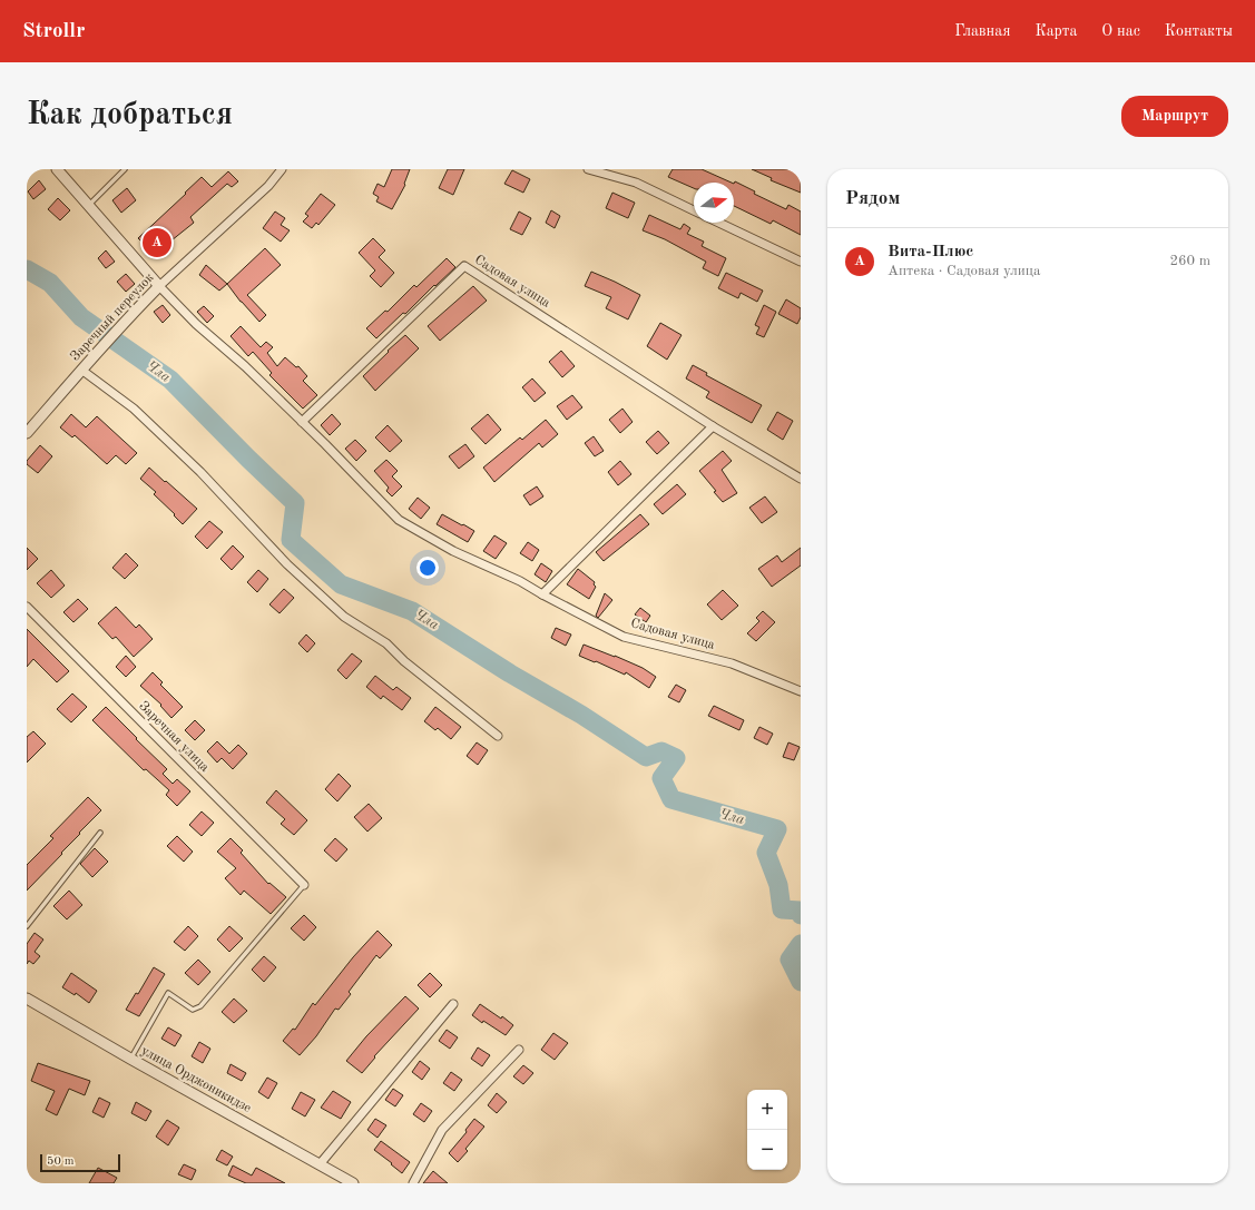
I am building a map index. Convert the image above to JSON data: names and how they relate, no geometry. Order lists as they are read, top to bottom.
{
  "streets": {
    "street": [
      "Садовая улица",
      "Заречный переулок",
      "Заречная улица",
      "улица Орджоникидзе"
    ]
  },
  "crossings": [
    ["Садовая улица", "Заречный переулок"]
  ],
  "water": ["Чла"],
  "scale_bar": "50 m",
  "north": "right",
  "page": {
    "header": "Strollr",
    "nav": [
      "Главная",
      "Карта",
      "О нас",
      "Контакты"
    ],
    "buttons": "Маршрут",
    "title": "Как добраться",
    "heading": "Рядом",
    "pins": "A",
    "list": [
      {
        "mark": "A",
        "name": "Вита-Плюс",
        "note": "Аптека · Садовая улица",
        "value": "260 m"
      }
    ],
    "map_buttons": ["+", "−"],
    "scale": "50 m"
  }
}
